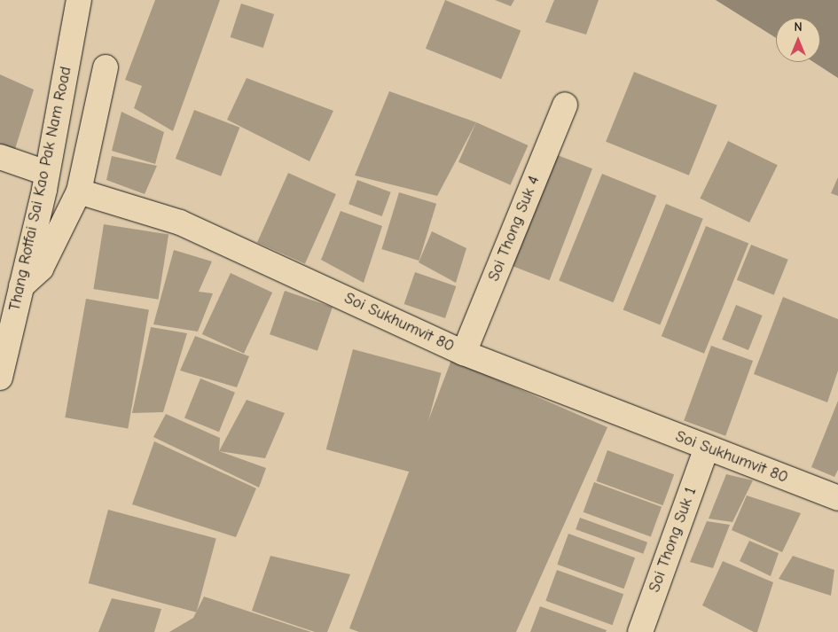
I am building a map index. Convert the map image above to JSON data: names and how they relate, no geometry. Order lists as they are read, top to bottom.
{
  "streets": {
    "street": [
      "Thang Rotfai Sai Kao Pak Nam Road",
      "Soi Thong Suk 4",
      "Soi Sukhumvit 80",
      "Soi Thong Suk 1"
    ]
  },
  "crossings": [
    ["Soi Thong Suk 4", "Soi Sukhumvit 80"],
    ["Soi Sukhumvit 80", "Soi Thong Suk 1"]
  ],
  "north": "top"
}
